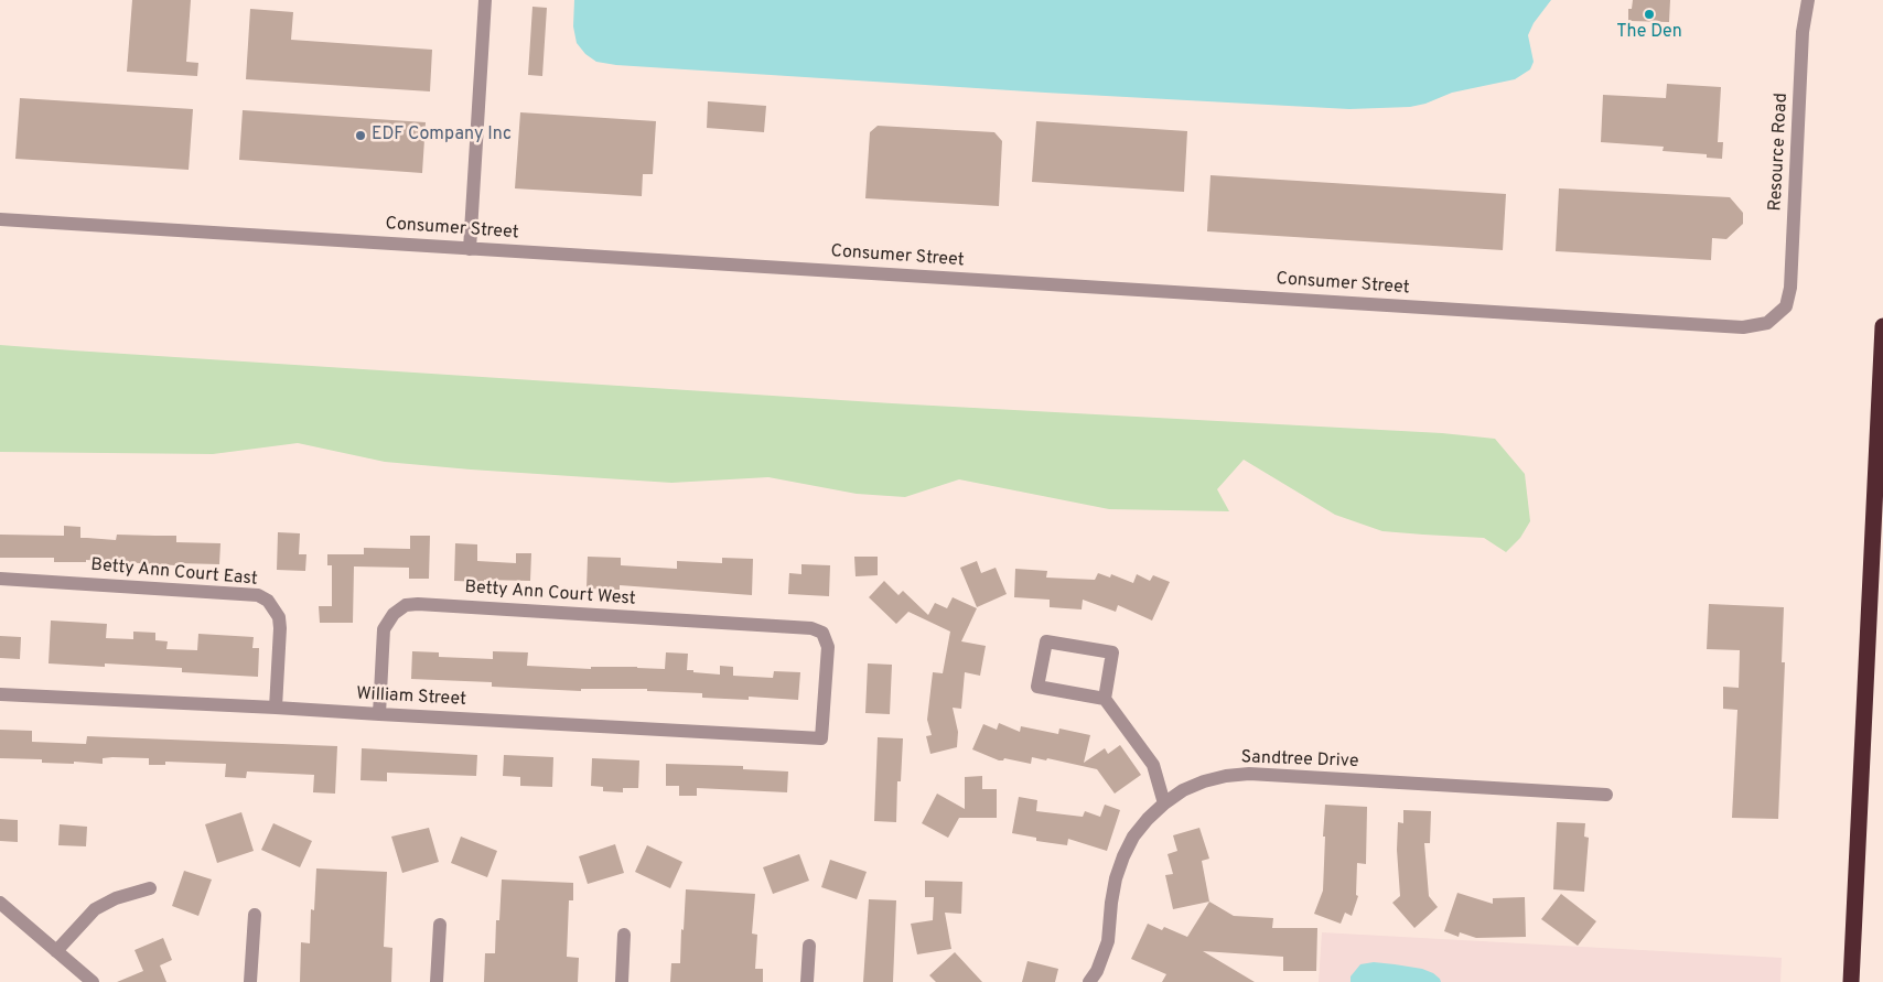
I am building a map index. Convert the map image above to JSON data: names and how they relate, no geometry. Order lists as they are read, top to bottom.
{
  "streets": {
    "street": [
      "Resource Road",
      "Consumer Street",
      "Betty Ann Court East",
      "Betty Ann Court West",
      "William Street",
      "Sandtree Drive"
    ]
  },
  "crossings": [
    ["Resource Road", "Consumer Street"],
    ["Betty Ann Court East", "William Street"],
    ["Betty Ann Court West", "William Street"]
  ],
  "places": ["The Den", "EDF Company Inc"]
}
